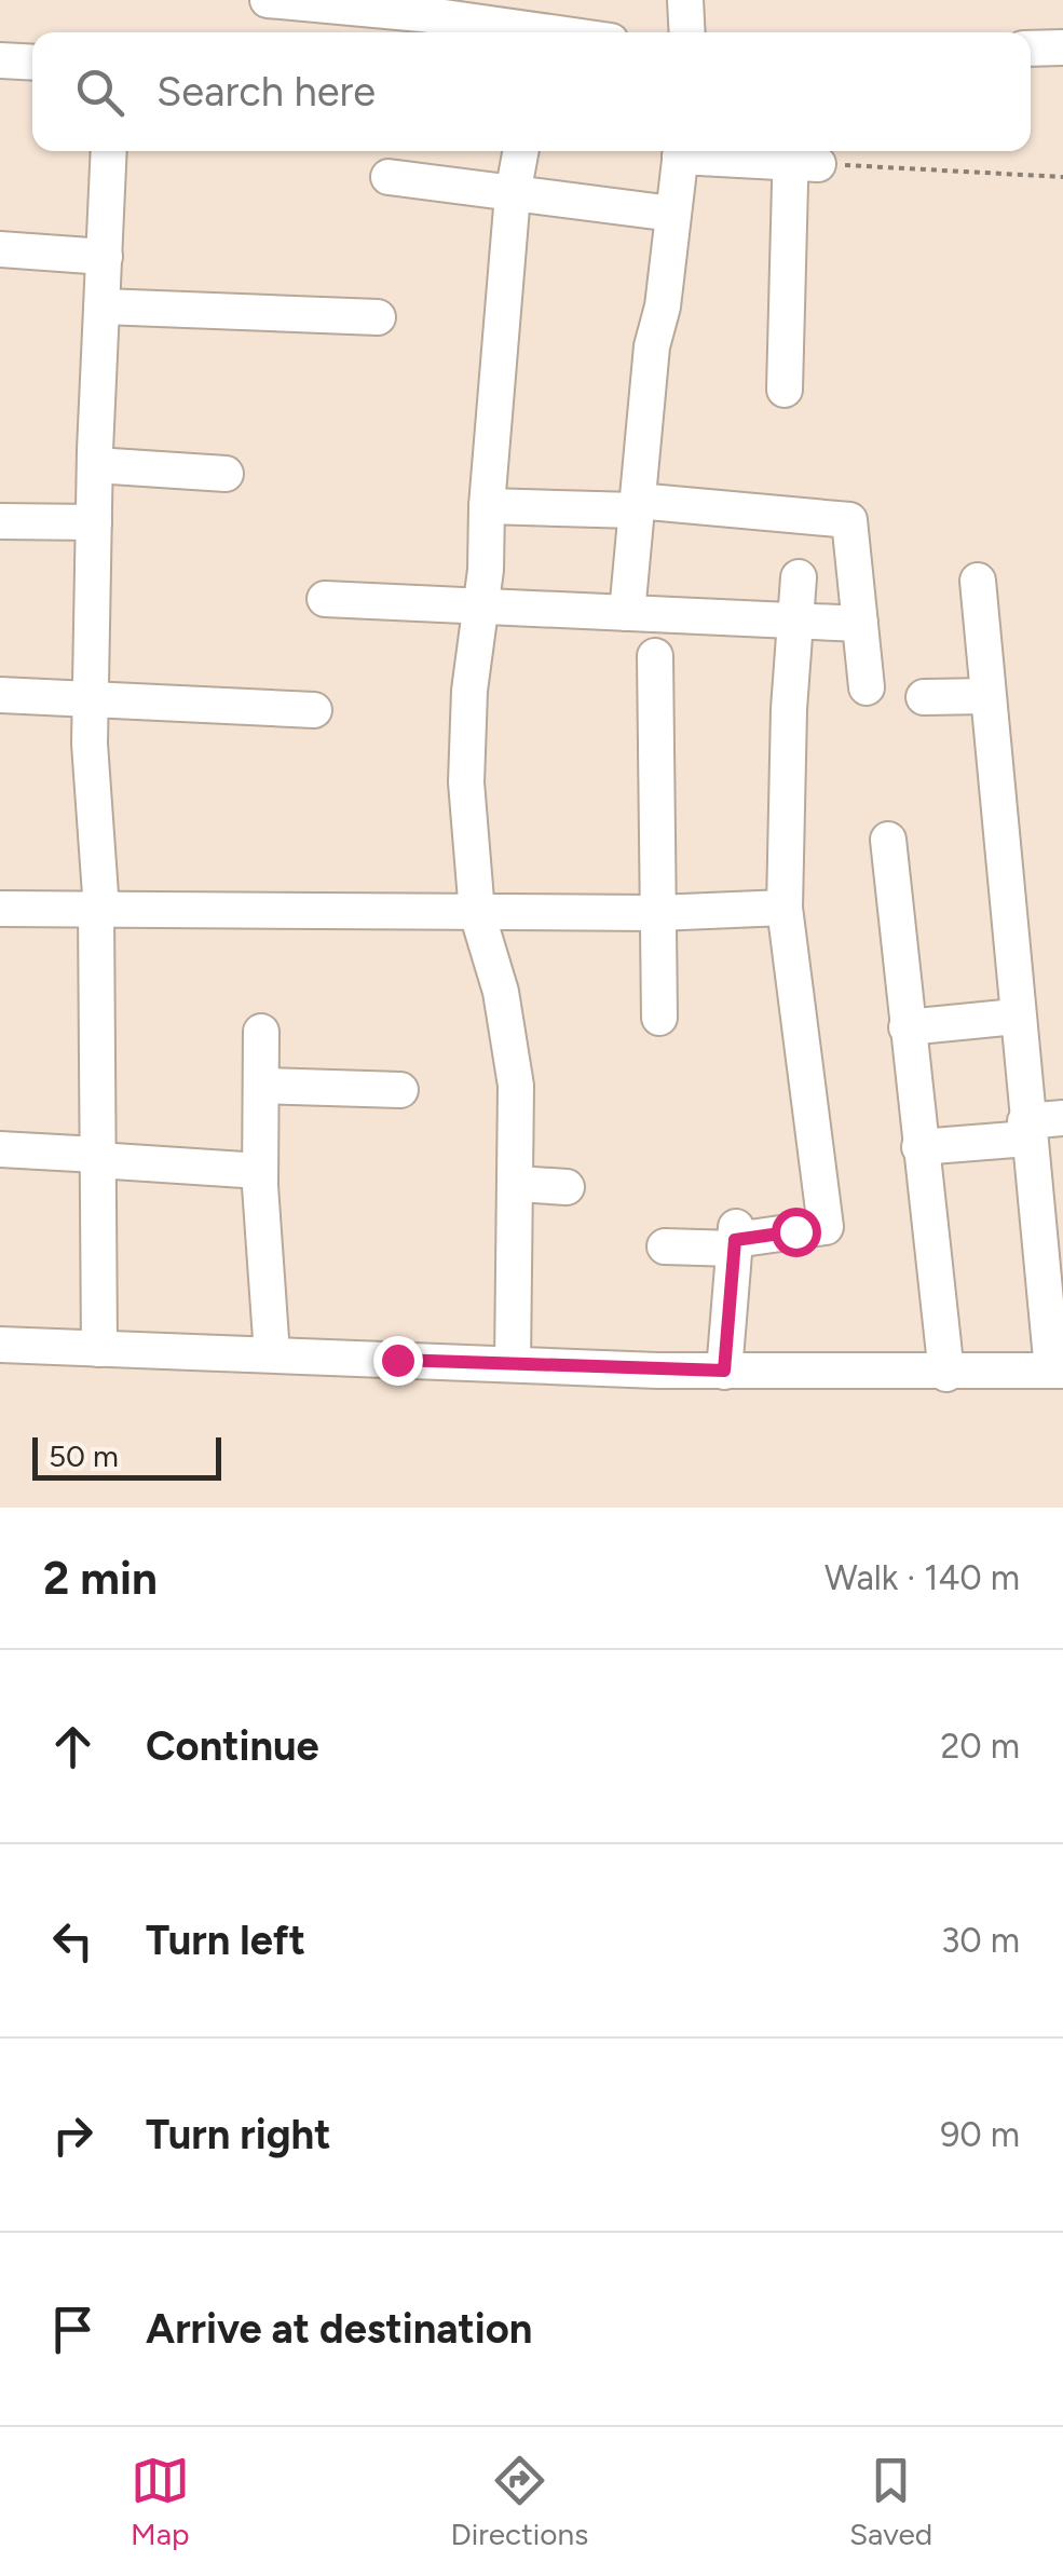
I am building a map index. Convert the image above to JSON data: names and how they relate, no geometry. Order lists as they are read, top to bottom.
{
  "scale_bar": "50 m",
  "page": {
    "search": "Search here",
    "scale": "50 m",
    "heading": ["2 min", "Walk · 140 m"],
    "list": [
      ["Continue", "20 m"],
      ["Turn left", "30 m"],
      ["Turn right", "90 m"],
      "Arrive at destination"
    ],
    "nav": ["Map", "Directions", "Saved"]
  }
}
